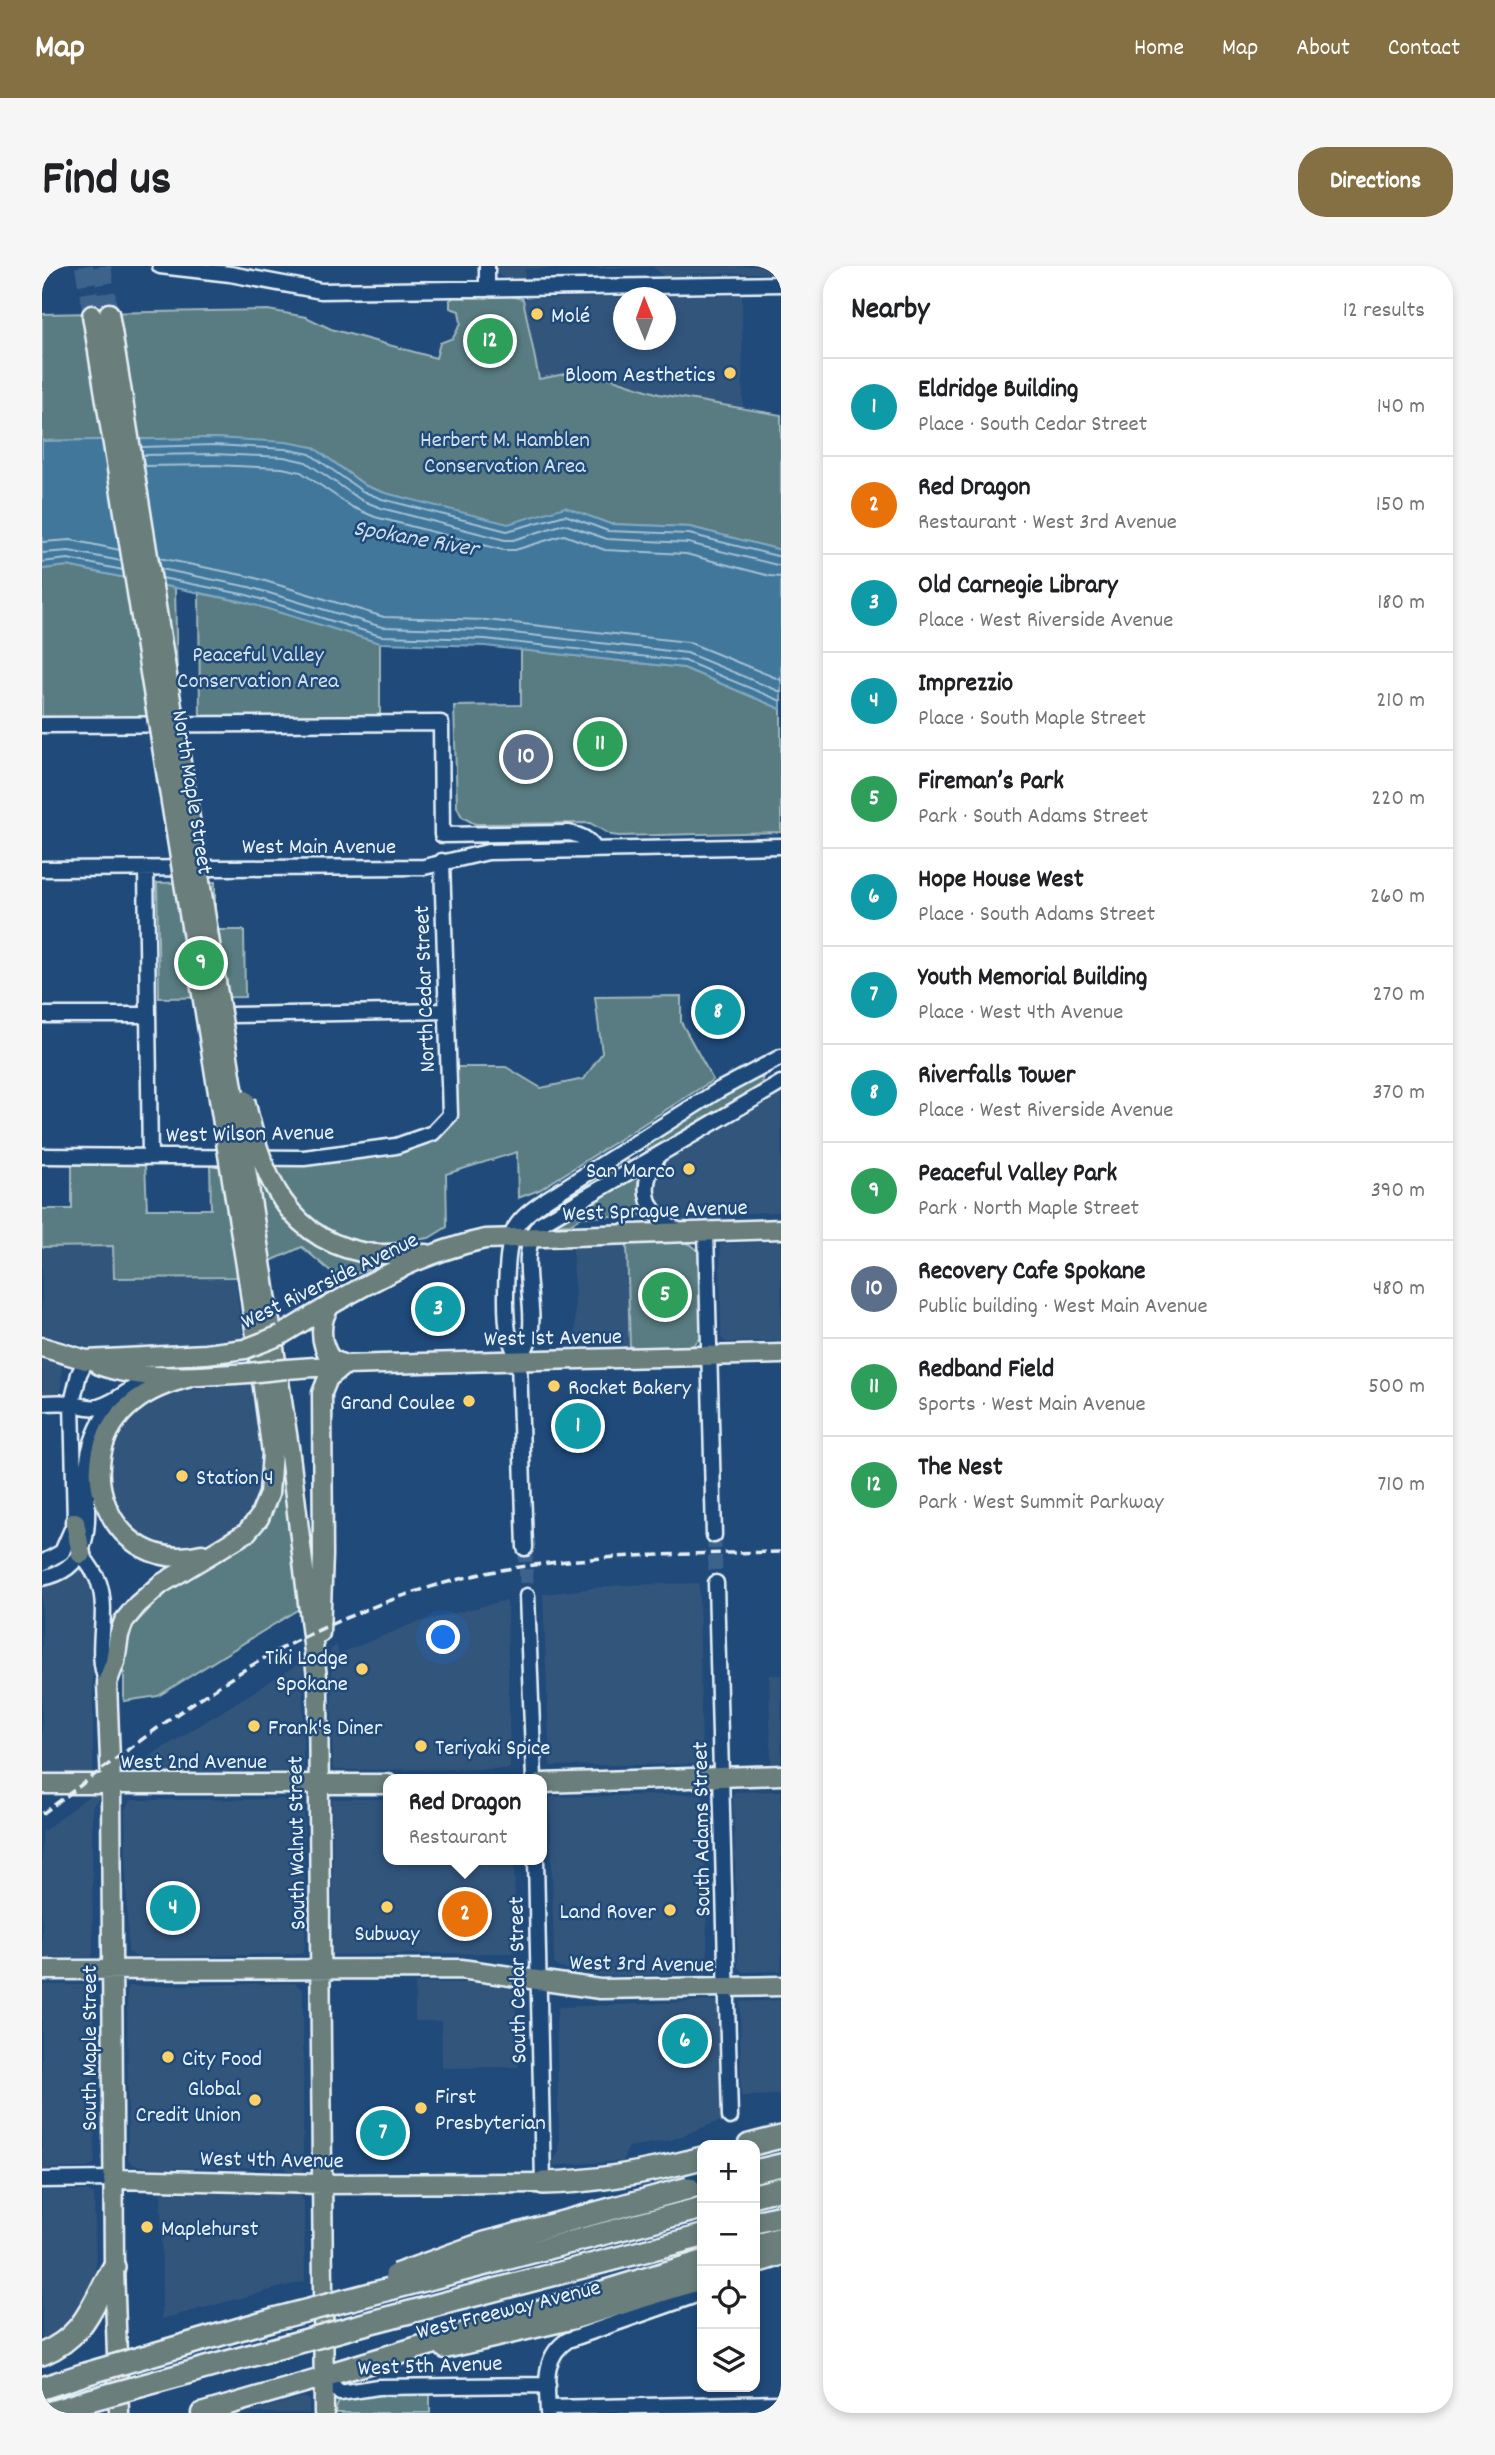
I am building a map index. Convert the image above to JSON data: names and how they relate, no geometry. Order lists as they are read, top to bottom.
{
  "streets": {
    "main road": [
      "North Maple Street",
      "West Sprague Avenue",
      "West Riverside Avenue",
      "West 1st Avenue",
      "West 2nd Avenue",
      "South Walnut Street",
      "West 3rd Avenue",
      "South Maple Street",
      "West 4th Avenue",
      "West Freeway Avenue"
    ],
    "street": [
      "West Main Avenue",
      "North Cedar Street",
      "West Wilson Avenue",
      "South Adams Street",
      "South Cedar Street",
      "West 5th Avenue"
    ]
  },
  "crossings": [
    ["North Maple Street", "South Walnut Street"],
    ["North Maple Street", "South Maple Street"],
    ["West Main Avenue", "North Cedar Street"],
    ["North Cedar Street", "West Wilson Avenue"],
    ["West Sprague Avenue", "West Riverside Avenue"],
    ["West Riverside Avenue", "West 1st Avenue"],
    ["West Riverside Avenue", "South Maple Street"],
    ["West 1st Avenue", "South Maple Street"],
    ["West 2nd Avenue", "South Walnut Street"],
    ["West 2nd Avenue", "South Maple Street"],
    ["South Adams Street", "West 3rd Avenue"],
    ["South Walnut Street", "West 3rd Avenue"],
    ["South Walnut Street", "South Maple Street"],
    ["South Walnut Street", "West 4th Avenue"],
    ["South Walnut Street", "West Freeway Avenue"],
    ["South Walnut Street", "West 5th Avenue"],
    ["West 3rd Avenue", "South Cedar Street"],
    ["West 3rd Avenue", "South Maple Street"],
    ["South Cedar Street", "West 4th Avenue"],
    ["South Maple Street", "West 4th Avenue"],
    ["West Freeway Avenue", "West 5th Avenue"]
  ],
  "water": ["Spokane River"],
  "parks": ["Herbert M. Hamblen Conservation Area", "Peaceful Valley Conservation Area"],
  "places": [
    "Molé",
    "Bloom Aesthetics",
    "San Marco",
    "Rocket Bakery",
    "Grand Coulee",
    "Station 4",
    "Tiki Lodge Spokane",
    "Frank's Diner",
    "Teriyaki Spice",
    "Subway",
    "Land Rover",
    "City Food",
    "Global Credit Union",
    "First Presbyterian",
    "Maplehurst"
  ],
  "north": "top",
  "page": {
    "header": "Map",
    "nav": [
      "Home",
      "Map",
      "About",
      "Contact"
    ],
    "title": "Find us",
    "buttons": "Directions",
    "heading": ["Nearby", "12 results"],
    "pins": [
      "12",
      "11",
      "10",
      "9",
      "8",
      "5",
      "3",
      "1",
      "4",
      "2",
      "6",
      "7"
    ],
    "list": [
      {
        "mark": "1",
        "name": "Eldridge Building",
        "note": "Place · South Cedar Street",
        "value": "140 m"
      },
      {
        "mark": "2",
        "name": "Red Dragon",
        "note": "Restaurant · West 3rd Avenue",
        "value": "150 m"
      },
      {
        "mark": "3",
        "name": "Old Carnegie Library",
        "note": "Place · West Riverside Avenue",
        "value": "180 m"
      },
      {
        "mark": "4",
        "name": "Imprezzio",
        "note": "Place · South Maple Street",
        "value": "210 m"
      },
      {
        "mark": "5",
        "name": "Fireman’s Park",
        "note": "Park · South Adams Street",
        "value": "220 m"
      },
      {
        "mark": "6",
        "name": "Hope House West",
        "note": "Place · South Adams Street",
        "value": "260 m"
      },
      {
        "mark": "7",
        "name": "Youth Memorial Building",
        "note": "Place · West 4th Avenue",
        "value": "270 m"
      },
      {
        "mark": "8",
        "name": "Riverfalls Tower",
        "note": "Place · West Riverside Avenue",
        "value": "370 m"
      },
      {
        "mark": "9",
        "name": "Peaceful Valley Park",
        "note": "Park · North Maple Street",
        "value": "390 m"
      },
      {
        "mark": "10",
        "name": "Recovery Cafe Spokane",
        "note": "Public building · West Main Avenue",
        "value": "480 m"
      },
      {
        "mark": "11",
        "name": "Redband Field",
        "note": "Sports · West Main Avenue",
        "value": "500 m"
      },
      {
        "mark": "12",
        "name": "The Nest",
        "note": "Park · West Summit Parkway",
        "value": "710 m"
      }
    ],
    "popup": ["Red Dragon", "Restaurant"],
    "map_buttons": ["+", "−"]
  }
}
